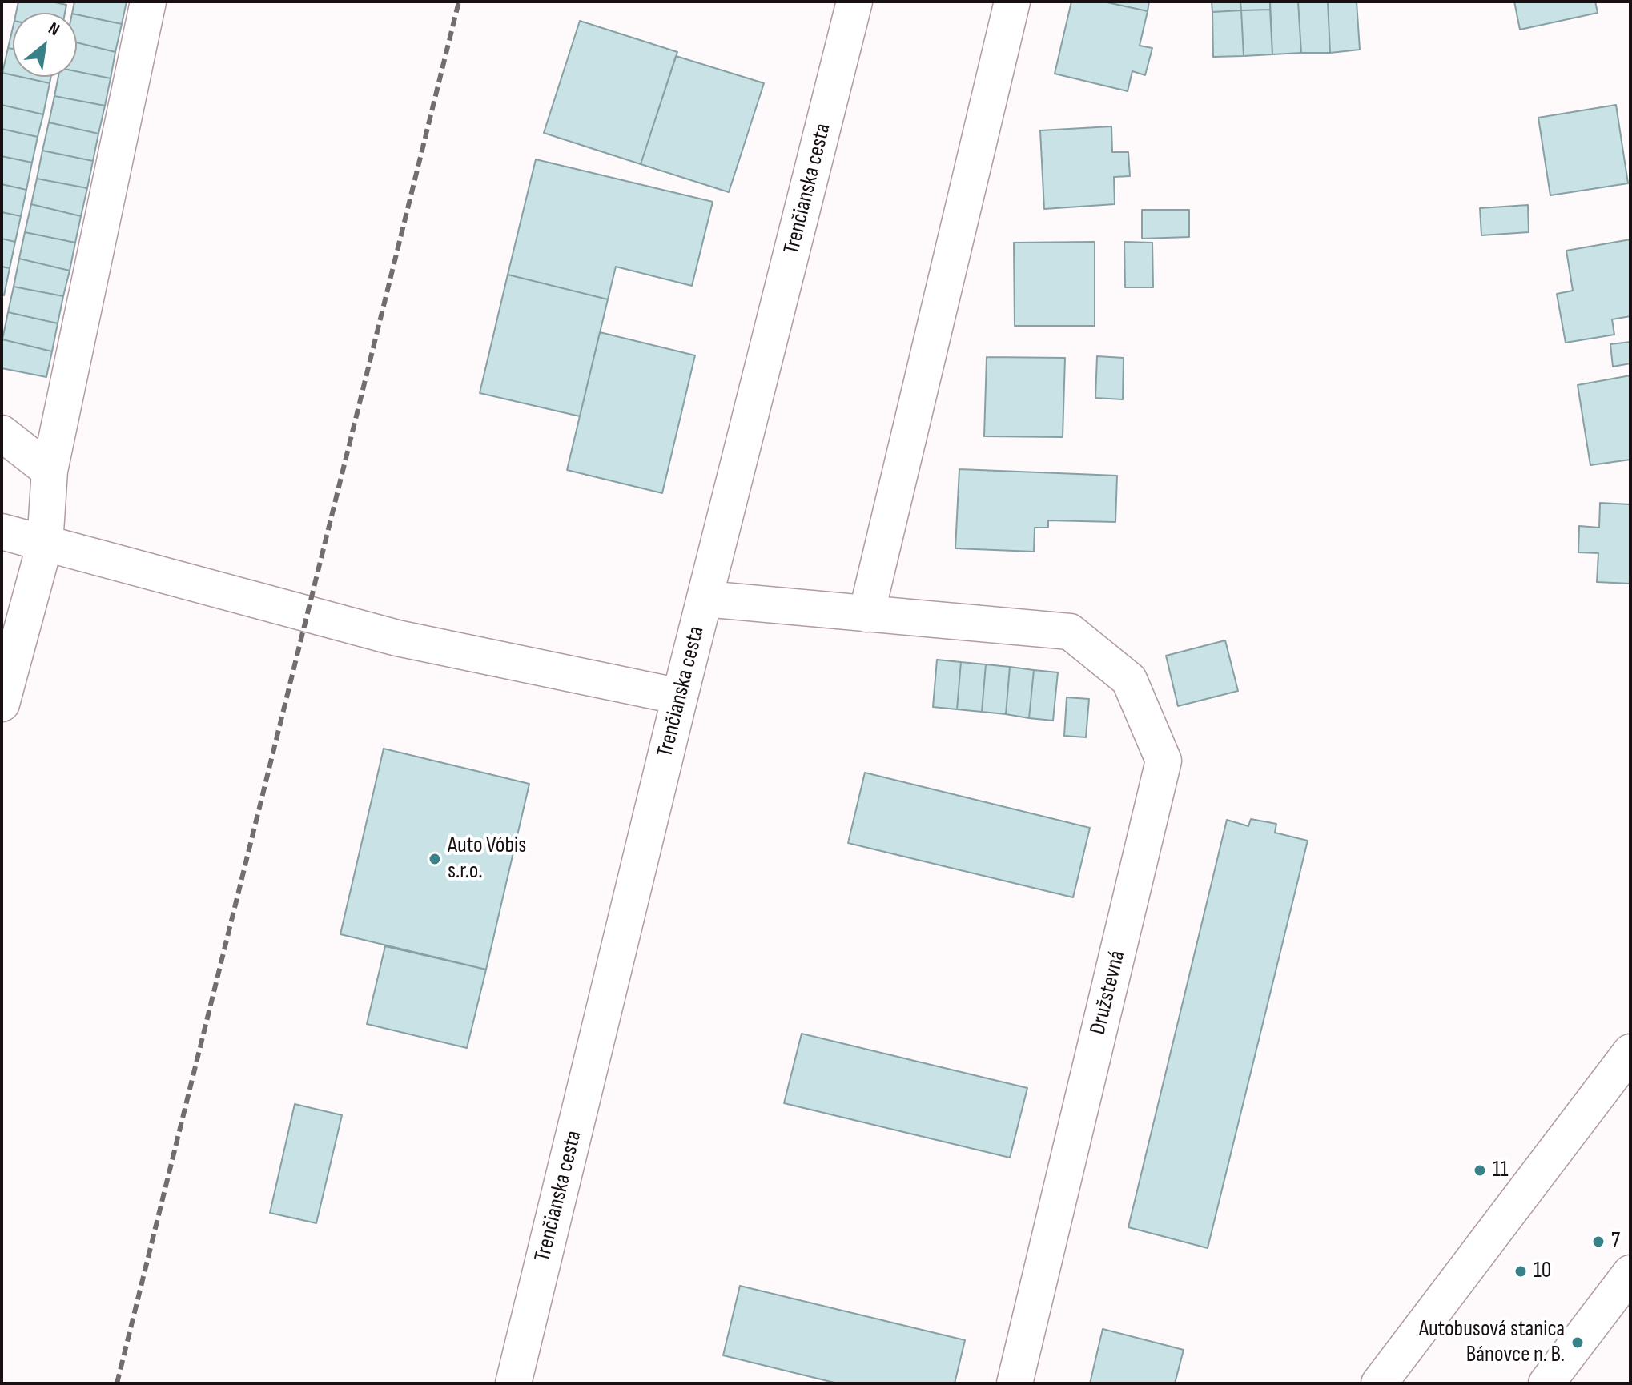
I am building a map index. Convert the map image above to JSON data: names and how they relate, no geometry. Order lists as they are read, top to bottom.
{
  "streets": {
    "main road": ["Trenčianska cesta", "Družstevná"]
  },
  "places": [
    "Auto Vóbis s.r.o.",
    "11",
    "7",
    "10",
    "Autobusová stanica Bánovce n. B."
  ],
  "north": "top right"
}
